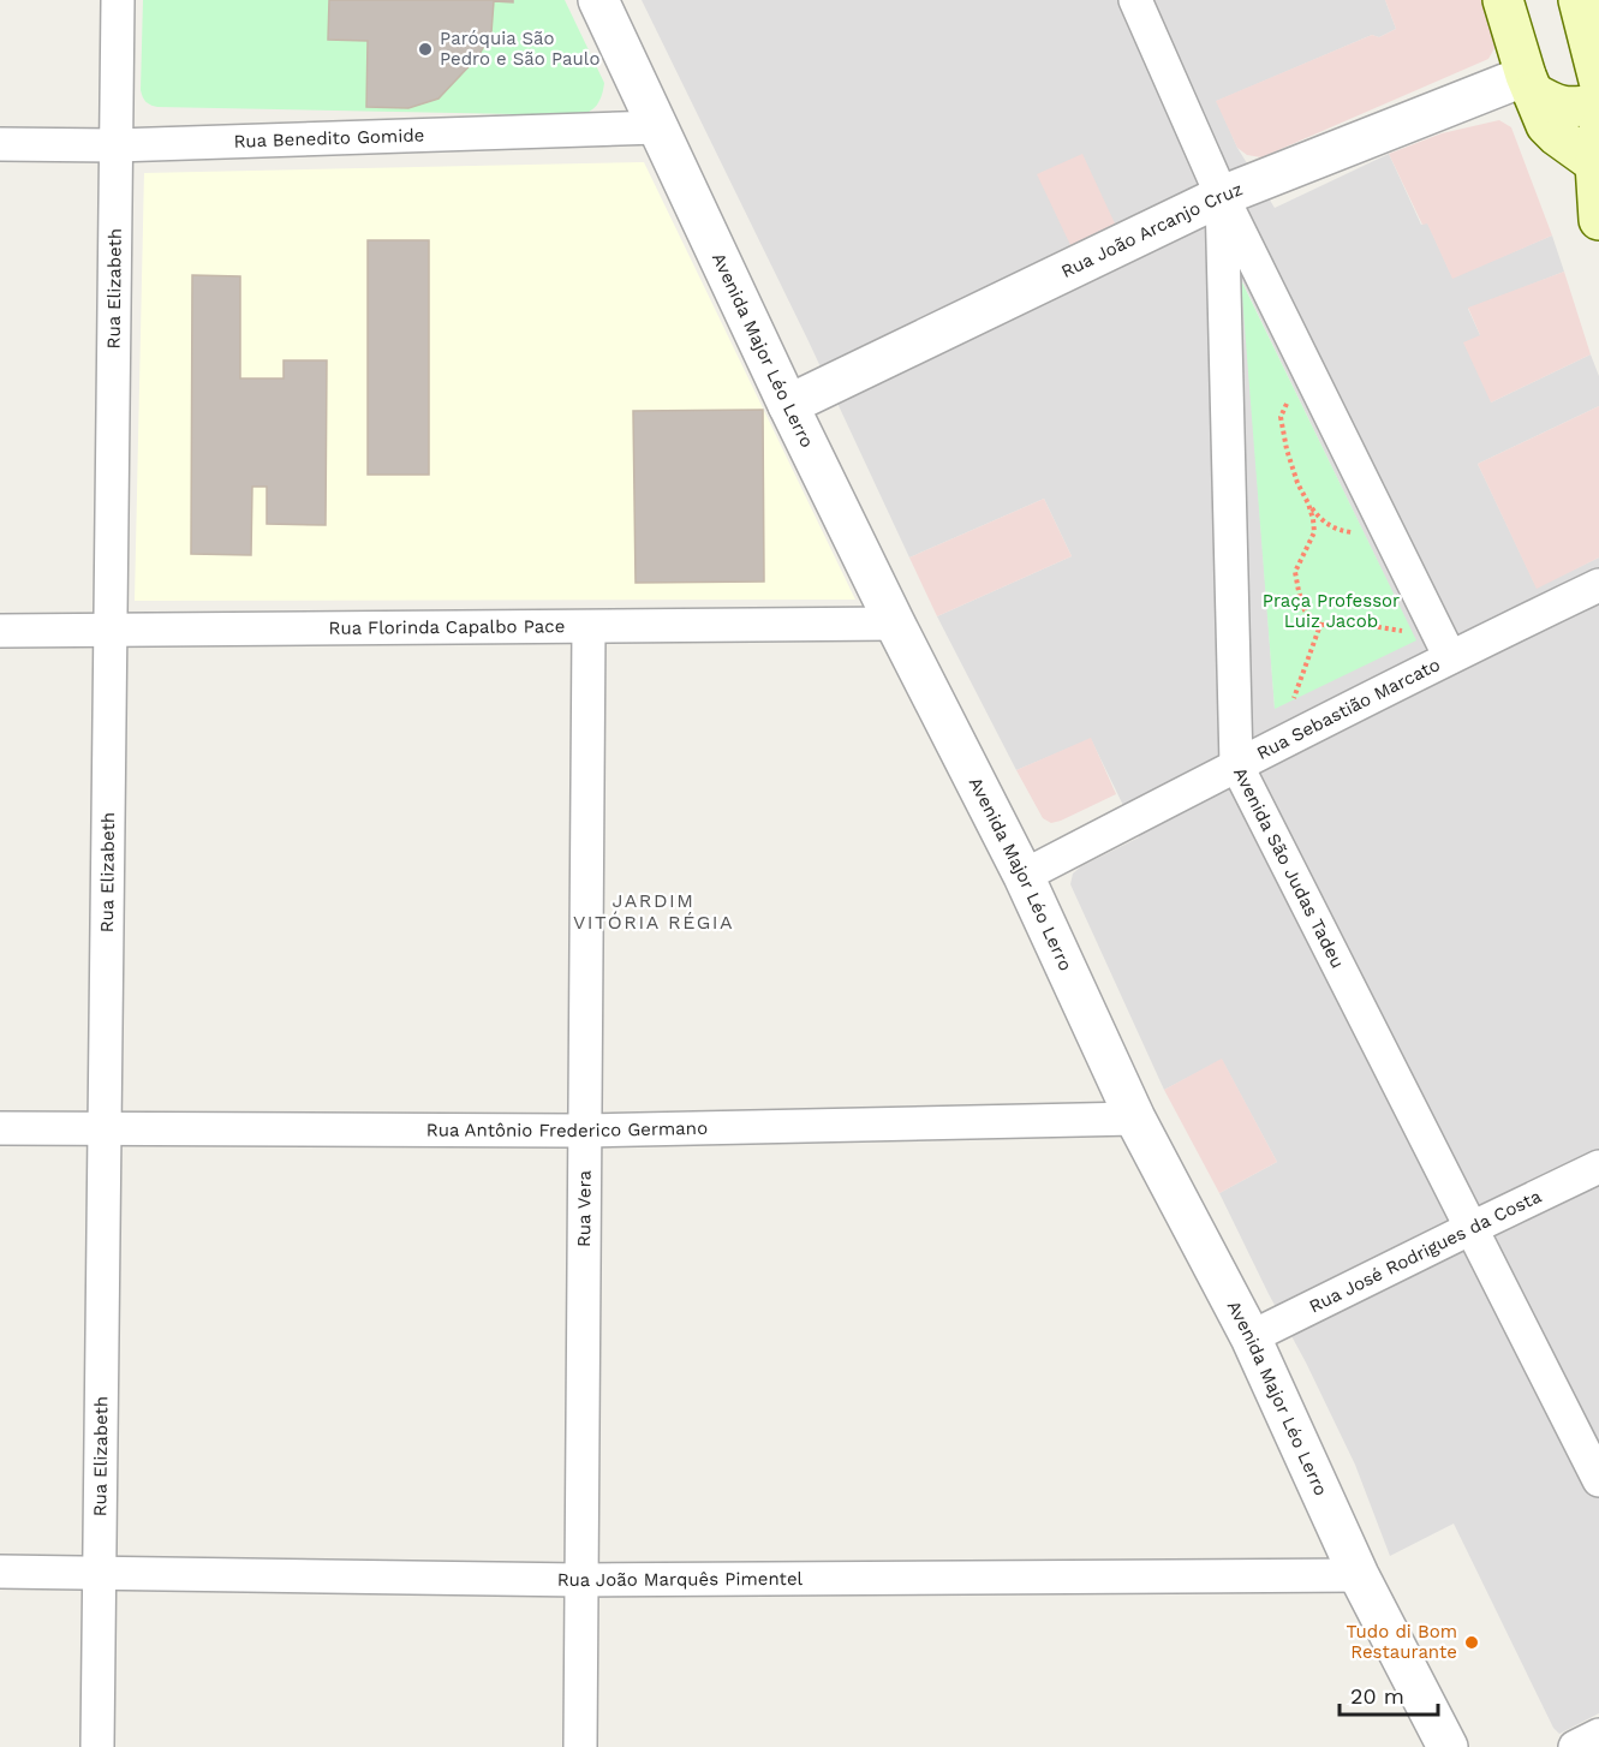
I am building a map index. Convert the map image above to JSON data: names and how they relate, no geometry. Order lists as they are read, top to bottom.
{
  "streets": {
    "street": [
      "Rua Benedito Gomide",
      "Rua João Arcanjo Cruz",
      "Rua Elizabeth",
      "Avenida Major Léo Lerro",
      "Rua Florinda Capalbo Pace",
      "Rua Sebastião Marcato",
      "Avenida São Judas Tadeu",
      "Rua Antônio Frederico Germano",
      "Rua Vera",
      "Rua José Rodrigues da Costa",
      "Rua João Marquês Pimentel"
    ]
  },
  "crossings": [
    ["Rua Benedito Gomide", "Rua Elizabeth"],
    ["Rua Benedito Gomide", "Avenida Major Léo Lerro"],
    ["Rua João Arcanjo Cruz", "Avenida Major Léo Lerro"],
    ["Rua João Arcanjo Cruz", "Avenida São Judas Tadeu"],
    ["Rua Elizabeth", "Rua Florinda Capalbo Pace"],
    ["Rua Elizabeth", "Rua Antônio Frederico Germano"],
    ["Rua Elizabeth", "Rua João Marquês Pimentel"],
    ["Avenida Major Léo Lerro", "Rua Florinda Capalbo Pace"],
    ["Avenida Major Léo Lerro", "Rua Sebastião Marcato"],
    ["Avenida Major Léo Lerro", "Rua Antônio Frederico Germano"],
    ["Avenida Major Léo Lerro", "Rua José Rodrigues da Costa"],
    ["Avenida Major Léo Lerro", "Rua João Marquês Pimentel"],
    ["Rua Florinda Capalbo Pace", "Rua Vera"],
    ["Rua Sebastião Marcato", "Avenida São Judas Tadeu"],
    ["Avenida São Judas Tadeu", "Rua José Rodrigues da Costa"],
    ["Rua Antônio Frederico Germano", "Rua Vera"],
    ["Rua Vera", "Rua João Marquês Pimentel"]
  ],
  "districts": ["JARDIM VITÓRIA RÉGIA"],
  "parks": ["Praça Professor Luiz Jacob"],
  "places": ["Paróquia São Pedro e São Paulo", "Tudo di Bom Restaurante"],
  "scale_bar": "20 m"
}
